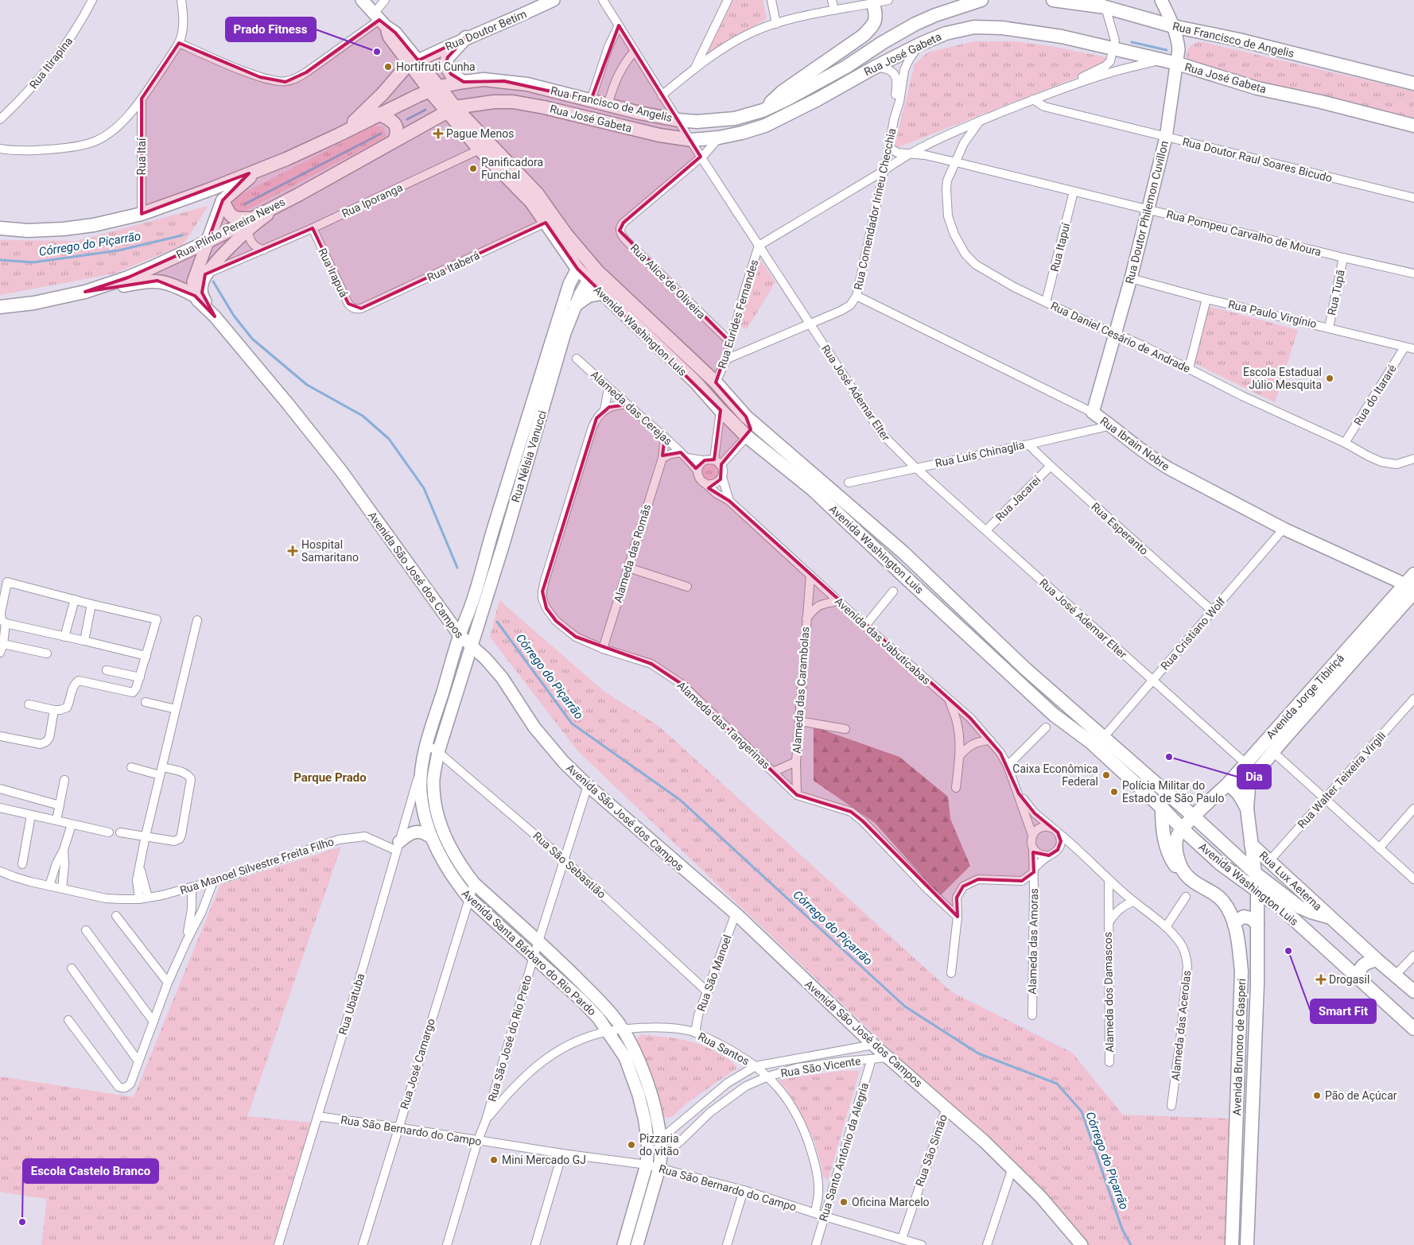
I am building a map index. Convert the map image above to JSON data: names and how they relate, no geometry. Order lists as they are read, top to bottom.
{
  "streets": {
    "main road": [
      "Rua Doutor Betim",
      "Rua Francisco de Angelis",
      "Rua José Gabeta",
      "Rua Doutor Philemon Cuvillon",
      "Rua Plínio Pereira Neves",
      "Avenida Washington Luis",
      "Rua Ibrain Nobre",
      "Rua Nélsia Vanucci",
      "Avenida São José dos Campos",
      "Avenida Jorge Tibiriçá",
      "Rua Lux Aeterna",
      "Avenida Santa Bárbaro do Rio Pardo",
      "Avenida Brunoro de Gasperi"
    ],
    "street": [
      "Rua Itirapina",
      "Rua Itaí",
      "Rua Doutor Raul Soares Bicudo",
      "Rua Iporanga",
      "Rua Comendador Irineu Checchia",
      "Rua Pompeu Carvalho de Moura",
      "Rua Itapuí",
      "Rua Itaberá",
      "Rua Irapuá",
      "Rua Alice de Oliveira",
      "Rua Tupã",
      "Rua Eurides Fernandes",
      "Rua Paulo Virgínio",
      "Rua Daniel Cesário de Andrade",
      "Rua José Ademar Elter",
      "Rua do Itararé",
      "Alameda das Cerejas",
      "Rua Luís Chinaglia",
      "Rua Jacareí",
      "Rua Esperanto",
      "Alameda das Romãs",
      "Rua Cristiano Wolf",
      "Avenida das Jabuticabas",
      "Alameda das Carambolas",
      "Alameda das Tangerinas",
      "Rua Walter Teixeira Virgili",
      "Rua São Sebastião",
      "Rua Manoel Silvestre Freita Filho",
      "Alameda das Amoras",
      "Rua São Manoel",
      "Alameda dos Damascos",
      "Rua Ubatuba",
      "Alameda das Acerolas",
      "Rua São José do Rio Preto",
      "Rua Santos",
      "Rua José Camargo",
      "Rua São Vicente",
      "Rua São Bernardo do Campo",
      "Rua São Simão",
      "Rua Santo Antônio da Alegria"
    ]
  },
  "crossings": [
    ["Rua Doutor Betim", "Avenida Washington Luis"],
    ["Rua Francisco de Angelis", "Rua Doutor Philemon Cuvillon"],
    ["Rua Francisco de Angelis", "Avenida Washington Luis"],
    ["Rua Francisco de Angelis", "Rua José Ademar Elter"],
    ["Rua José Gabeta", "Rua Comendador Irineu Checchia"],
    ["Rua José Gabeta", "Rua Doutor Philemon Cuvillon"],
    ["Rua José Gabeta", "Rua Plínio Pereira Neves"],
    ["Rua José Gabeta", "Avenida Washington Luis"],
    ["Rua José Gabeta", "Rua José Ademar Elter"],
    ["Rua Doutor Raul Soares Bicudo", "Rua Doutor Philemon Cuvillon"],
    ["Rua Iporanga", "Rua Irapuá"],
    ["Rua Iporanga", "Avenida Washington Luis"],
    ["Rua Iporanga", "Avenida São José dos Campos"],
    ["Rua Comendador Irineu Checchia", "Rua Pompeu Carvalho de Moura"],
    ["Rua Comendador Irineu Checchia", "Rua Eurides Fernandes"],
    ["Rua Comendador Irineu Checchia", "Rua José Ademar Elter"],
    ["Rua Comendador Irineu Checchia", "Rua Ibrain Nobre"],
    ["Rua Doutor Philemon Cuvillon", "Rua Pompeu Carvalho de Moura"],
    ["Rua Doutor Philemon Cuvillon", "Rua Paulo Virgínio"],
    ["Rua Doutor Philemon Cuvillon", "Rua Daniel Cesário de Andrade"],
    ["Rua Doutor Philemon Cuvillon", "Rua Ibrain Nobre"],
    ["Rua Plínio Pereira Neves", "Avenida Washington Luis"],
    ["Rua Pompeu Carvalho de Moura", "Rua Itapuí"],
    ["Rua Pompeu Carvalho de Moura", "Rua Tupã"],
    ["Rua Pompeu Carvalho de Moura", "Rua Daniel Cesário de Andrade"],
    ["Rua Itapuí", "Rua Daniel Cesário de Andrade"],
    ["Rua Itaberá", "Rua Irapuá"],
    ["Rua Itaberá", "Avenida Washington Luis"],
    ["Rua Alice de Oliveira", "Rua Eurides Fernandes"],
    ["Rua Alice de Oliveira", "Rua José Ademar Elter"],
    ["Rua Tupã", "Rua Paulo Virgínio"],
    ["Rua Eurides Fernandes", "Avenida Washington Luis"],
    ["Rua Eurides Fernandes", "Rua José Ademar Elter"],
    ["Rua Paulo Virgínio", "Rua do Itararé"],
    ["Avenida Washington Luis", "Rua Nélsia Vanucci"],
    ["Avenida Washington Luis", "Rua Cristiano Wolf"],
    ["Avenida Washington Luis", "Avenida Jorge Tibiriçá"],
    ["Avenida Washington Luis", "Rua Lux Aeterna"],
    ["Avenida Washington Luis", "Avenida Brunoro de Gasperi"],
    ["Rua Daniel Cesário de Andrade", "Rua do Itararé"],
    ["Rua José Ademar Elter", "Rua Luís Chinaglia"],
    ["Rua José Ademar Elter", "Rua Jacareí"],
    ["Rua José Ademar Elter", "Rua Cristiano Wolf"],
    ["Rua José Ademar Elter", "Avenida Jorge Tibiriçá"],
    ["Alameda das Cerejas", "Alameda das Romãs"],
    ["Alameda das Cerejas", "Avenida das Jabuticabas"],
    ["Alameda das Cerejas", "Alameda das Tangerinas"],
    ["Rua Ibrain Nobre", "Rua Luís Chinaglia"],
    ["Rua Ibrain Nobre", "Rua Cristiano Wolf"],
    ["Rua Ibrain Nobre", "Avenida Jorge Tibiriçá"],
    ["Rua Luís Chinaglia", "Rua Esperanto"],
    ["Rua Nélsia Vanucci", "Avenida São José dos Campos"],
    ["Rua Nélsia Vanucci", "Avenida Santa Bárbaro do Rio Pardo"],
    ["Rua Jacareí", "Rua Esperanto"],
    ["Rua Esperanto", "Rua Cristiano Wolf"],
    ["Alameda das Romãs", "Alameda das Tangerinas"],
    ["Avenida São José dos Campos", "Avenida Santa Bárbaro do Rio Pardo"],
    ["Avenida São José dos Campos", "Rua São Manoel"],
    ["Avenida São José dos Campos", "Rua São José do Rio Preto"],
    ["Avenida São José dos Campos", "Rua São Vicente"],
    ["Avenida São José dos Campos", "Rua São Simão"],
    ["Avenida das Jabuticabas", "Alameda das Carambolas"],
    ["Avenida das Jabuticabas", "Alameda das Acerolas"],
    ["Alameda das Carambolas", "Alameda das Tangerinas"],
    ["Avenida Jorge Tibiriçá", "Avenida Brunoro de Gasperi"],
    ["Rua Walter Teixeira Virgili", "Rua Lux Aeterna"],
    ["Rua São Sebastião", "Avenida Santa Bárbaro do Rio Pardo"],
    ["Rua São Sebastião", "Rua São Manoel"],
    ["Rua São Sebastião", "Rua São José do Rio Preto"],
    ["Rua Manoel Silvestre Freita Filho", "Rua Ubatuba"],
    ["Rua Lux Aeterna", "Avenida Brunoro de Gasperi"],
    ["Alameda das Amoras", "Alameda das Acerolas"],
    ["Avenida Santa Bárbaro do Rio Pardo", "Rua Ubatuba"],
    ["Avenida Santa Bárbaro do Rio Pardo", "Rua São José do Rio Preto"],
    ["Avenida Santa Bárbaro do Rio Pardo", "Rua Santos"],
    ["Avenida Santa Bárbaro do Rio Pardo", "Rua José Camargo"],
    ["Avenida Santa Bárbaro do Rio Pardo", "Rua São Vicente"],
    ["Avenida Santa Bárbaro do Rio Pardo", "Rua São Bernardo do Campo"],
    ["Rua São Manoel", "Rua Santos"],
    ["Alameda dos Damascos", "Alameda das Acerolas"],
    ["Rua Ubatuba", "Rua São Bernardo do Campo"],
    ["Rua São José do Rio Preto", "Rua Santos"],
    ["Rua São José do Rio Preto", "Rua São Bernardo do Campo"],
    ["Rua Santos", "Rua São Vicente"],
    ["Rua Santos", "Rua São Bernardo do Campo"],
    ["Rua José Camargo", "Rua São Bernardo do Campo"],
    ["Rua São Vicente", "Rua São Bernardo do Campo"],
    ["Rua São Vicente", "Rua Santo Antônio da Alegria"],
    ["Rua São Bernardo do Campo", "Rua São Simão"],
    ["Rua São Bernardo do Campo", "Rua Santo Antônio da Alegria"]
  ],
  "districts": ["Parque Prado"],
  "water": ["Córrego do Piçarrão"],
  "places": {
    "other": [
      "Prado Fitness",
      "Hortifruti Cunha",
      "Panificadora Funchal",
      "Escola Estadual Júlio Mesquita",
      "Dia",
      "Caixa Econômica Federal",
      "Polícia Militar do Estado de São Paulo",
      "Smart Fit",
      "Pão de Açúcar",
      "Pizzaria do vitão",
      "Mini Mercado GJ",
      "Oficina Marcelo",
      "Escola Castelo Branco"
    ],
    "health": ["Pague Menos", "Hospital Samaritano", "Drogasil"]
  }
}
